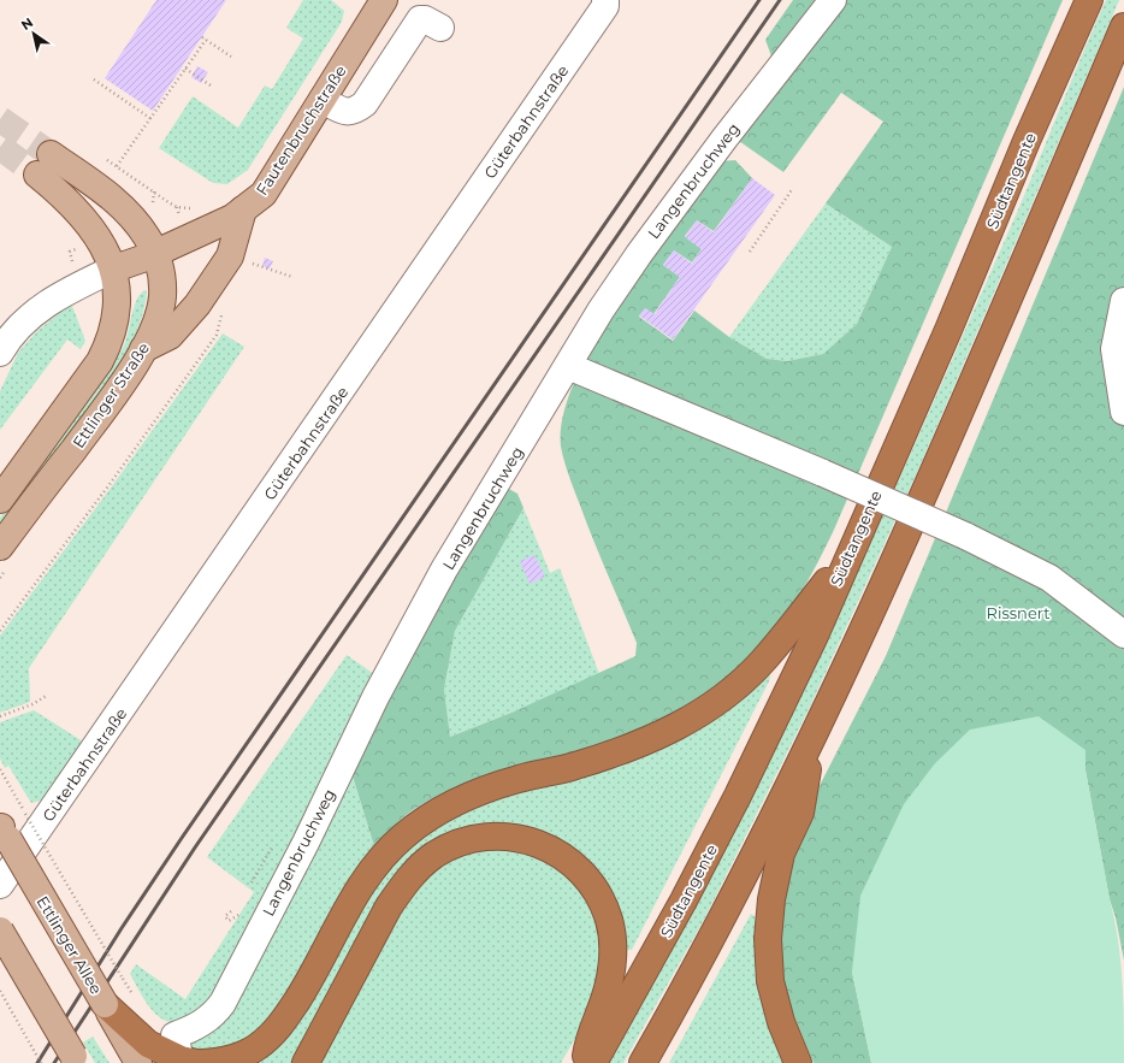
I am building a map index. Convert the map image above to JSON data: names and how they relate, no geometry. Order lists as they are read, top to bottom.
{
  "streets": {
    "highway": ["Südtangente"],
    "main road": ["Fautenbruchstraße", "Ettlinger Straße", "Ettlinger Allee"],
    "street": ["Güterbahnstraße", "Langenbruchweg"]
  },
  "crossings": [
    ["Fautenbruchstraße", "Ettlinger Straße"]
  ],
  "parks": ["Rissnert"],
  "north": "top left"
}
